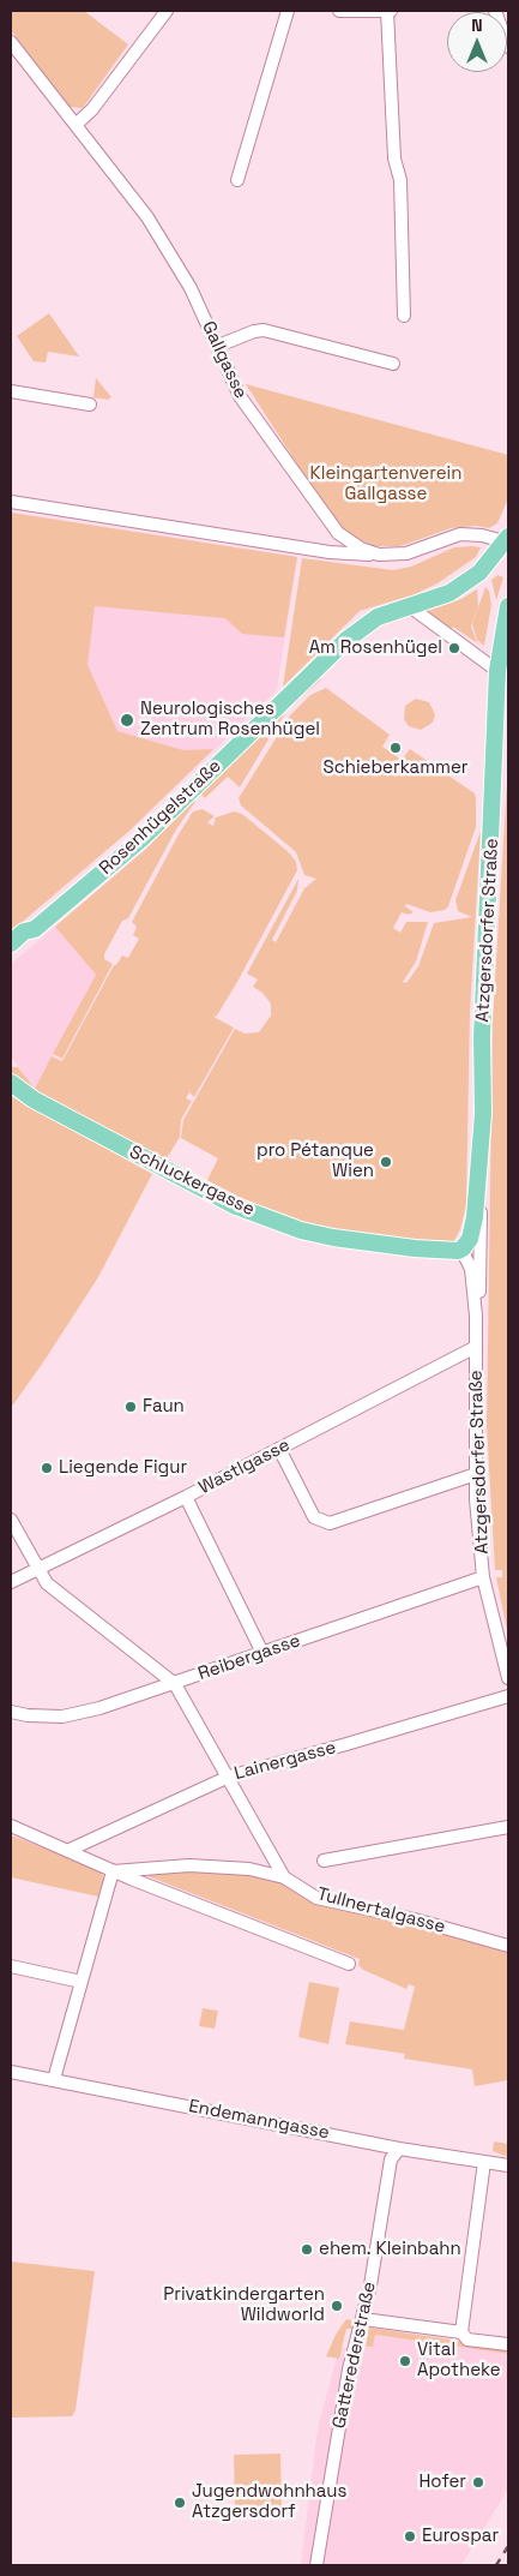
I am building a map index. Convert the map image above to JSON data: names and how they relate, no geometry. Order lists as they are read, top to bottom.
{
  "streets": {
    "main road": ["Rosenhügelstraße", "Atzgersdorfer Straße", "Schluckergasse"],
    "street": [
      "Gallgasse",
      "Wastlgasse",
      "Reibergasse",
      "Lainergasse",
      "Tullnertalgasse",
      "Endemanngasse",
      "Gatterederstraße"
    ]
  },
  "crossings": [
    ["Gallgasse", "Rosenhügelstraße"],
    ["Atzgersdorfer Straße", "Schluckergasse"],
    ["Atzgersdorfer Straße", "Wastlgasse"],
    ["Atzgersdorfer Straße", "Reibergasse"],
    ["Endemanngasse", "Gatterederstraße"]
  ],
  "parks": ["Kleingartenverein Gallgasse"],
  "places": [
    "Am Rosenhügel",
    "Neurologisches Zentrum Rosenhügel",
    "Schieberkammer",
    "pro Pétanque Wien",
    "Faun",
    "Liegende Figur",
    "ehem. Kleinbahn",
    "Privatkindergarten Wildworld",
    "Vital Apotheke",
    "Hofer",
    "Jugendwohnhaus Atzgersdorf",
    "Eurospar"
  ],
  "north": "top"
}
